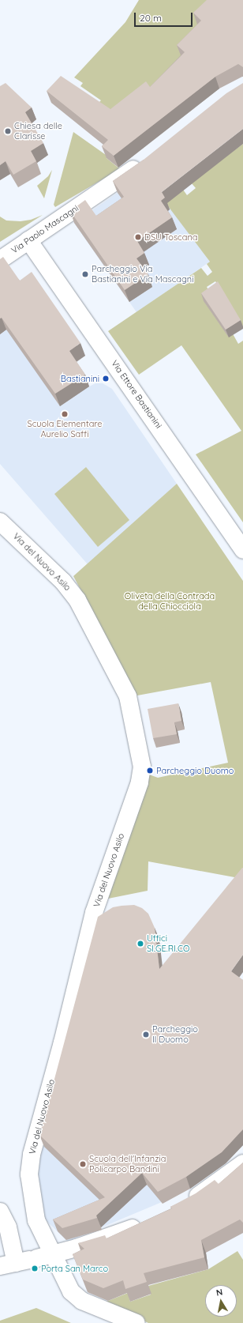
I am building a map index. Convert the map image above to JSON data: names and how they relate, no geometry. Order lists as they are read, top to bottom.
{
  "streets": {
    "street": ["Via Paolo Mascagni", "Via Ettore Bastianini", "Via del Nuovo Asilo"]
  },
  "crossings": [
    ["Via Paolo Mascagni", "Via Ettore Bastianini"]
  ],
  "parks": ["Oliveta della Contrada della Chiocciola"],
  "places": [
    "Chiesa delle Clarisse",
    "DSU Toscana",
    "Parcheggio Via Bastianini e Via Mascagni",
    "Bastianini",
    "Scuola Elementare Aurelio Saffi",
    "Parcheggio Duomo",
    "Uffici SI.GE.RI.CO",
    "Parcheggio Il Duomo",
    "Scuola dell'Infanzia Policarpo Bandini",
    "Porta San Marco"
  ],
  "scale_bar": "20 m",
  "north": "top"
}
